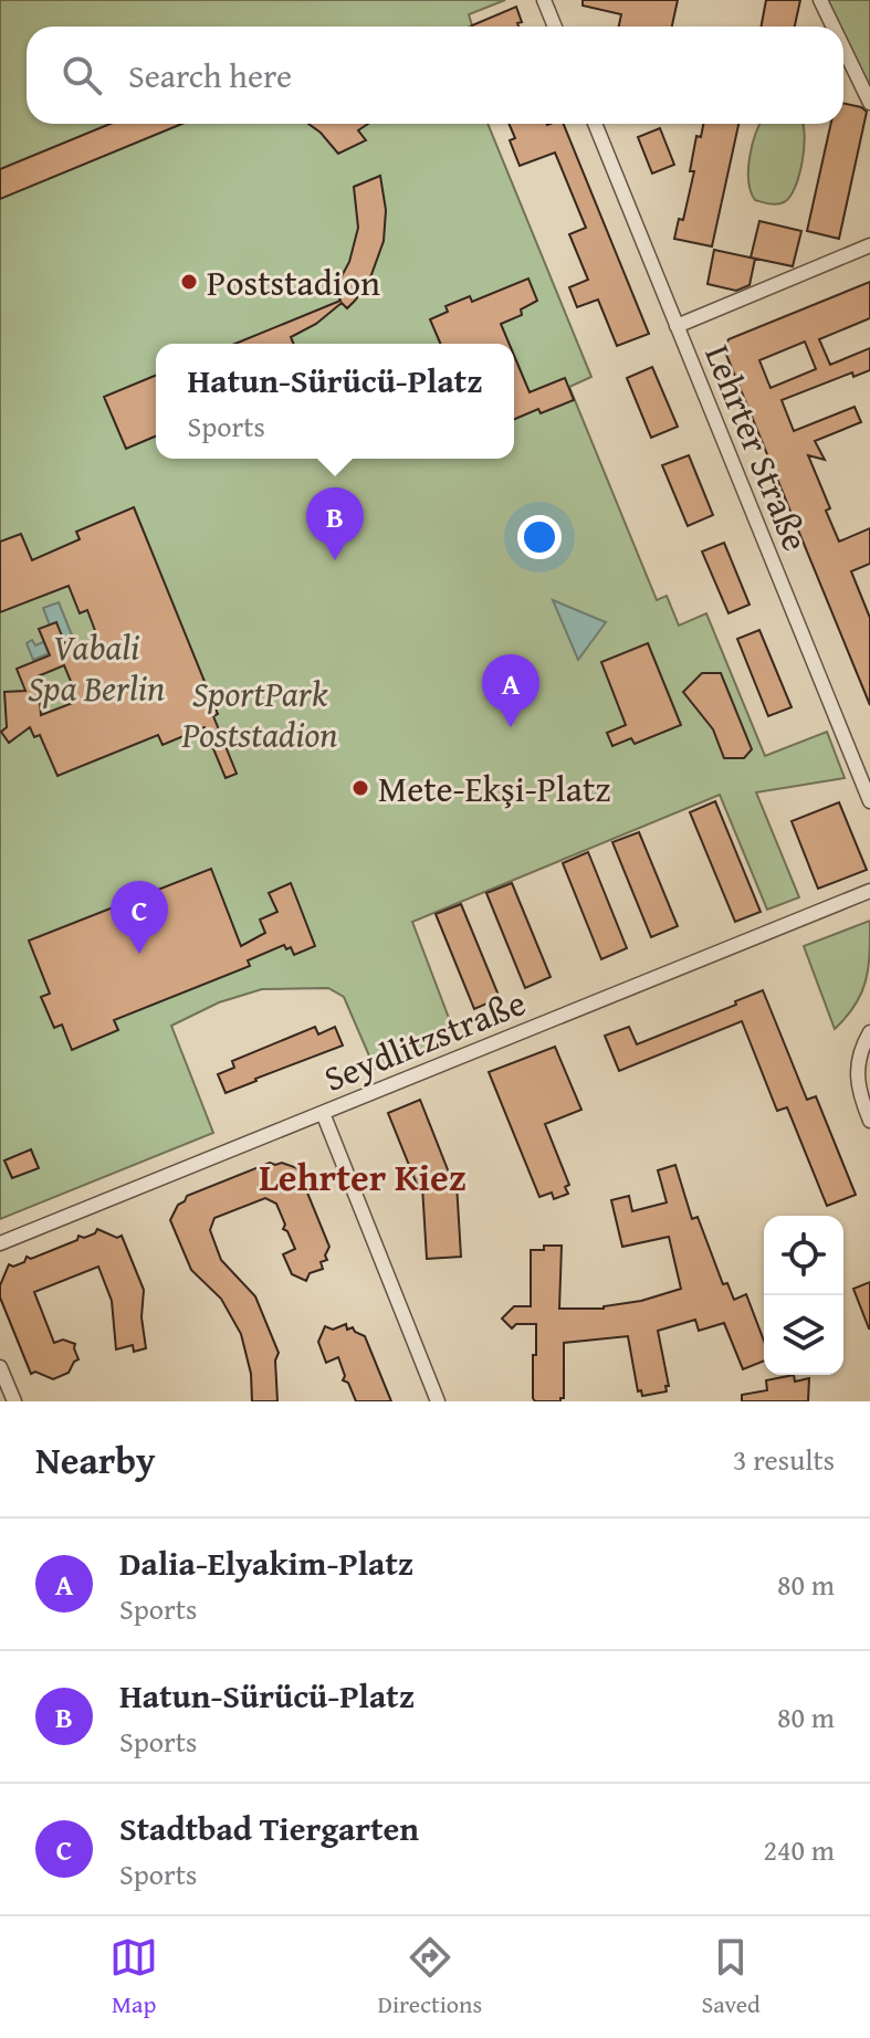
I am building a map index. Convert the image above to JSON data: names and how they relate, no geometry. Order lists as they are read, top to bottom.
{
  "streets": {
    "street": ["Lehrter Straße", "Seydlitzstraße"]
  },
  "districts": ["Lehrter Kiez"],
  "parks": ["Vabali Spa Berlin", "SportPark Poststadion"],
  "places": ["Poststadion", "Mete-Ekşi-Platz"],
  "page": {
    "search": "Search here",
    "popup": ["Hatun-Sürücü-Platz", "Sports"],
    "pins": ["B", "A", "C"],
    "heading": ["Nearby", "3 results"],
    "list": [
      {
        "mark": "A",
        "name": "Dalia-Elyakim-Platz",
        "note": "Sports",
        "value": "80 m"
      },
      {
        "mark": "B",
        "name": "Hatun-Sürücü-Platz",
        "note": "Sports",
        "value": "80 m"
      },
      {
        "mark": "C",
        "name": "Stadtbad Tiergarten",
        "note": "Sports",
        "value": "240 m"
      }
    ],
    "nav": ["Map", "Directions", "Saved"]
  }
}
